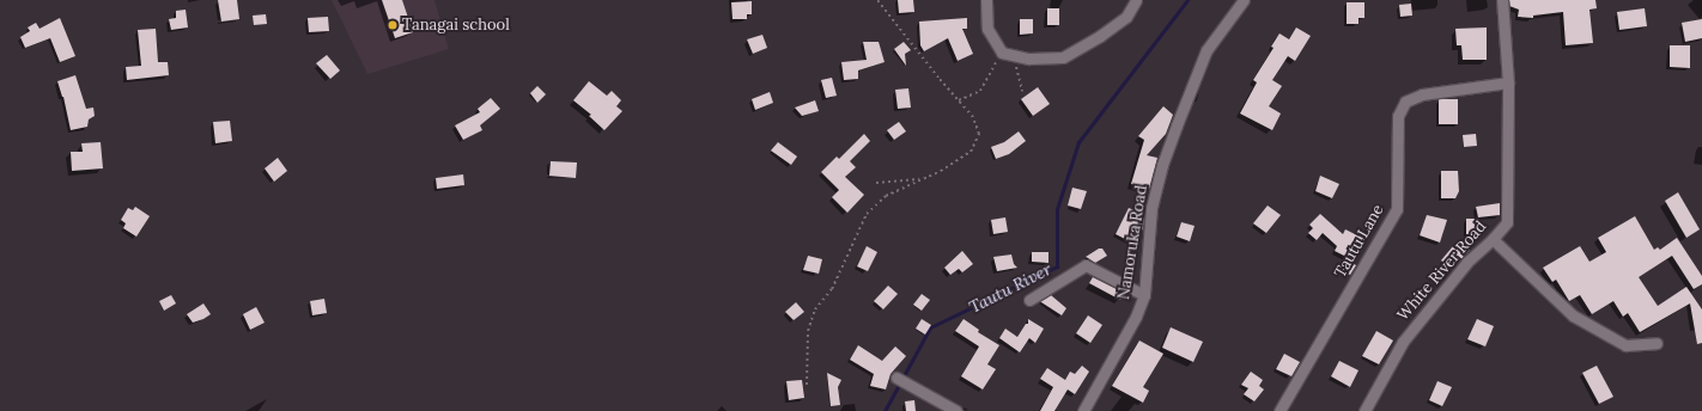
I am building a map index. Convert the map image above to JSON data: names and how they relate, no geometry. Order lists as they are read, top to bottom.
{
  "streets": {
    "street": ["Tautu Lane", "Namoruka Road", "White River Road"]
  },
  "crossings": [
    ["Tautu Lane", "White River Road"]
  ],
  "water": ["Tautu River"],
  "places": ["Tanagai school"]
}
